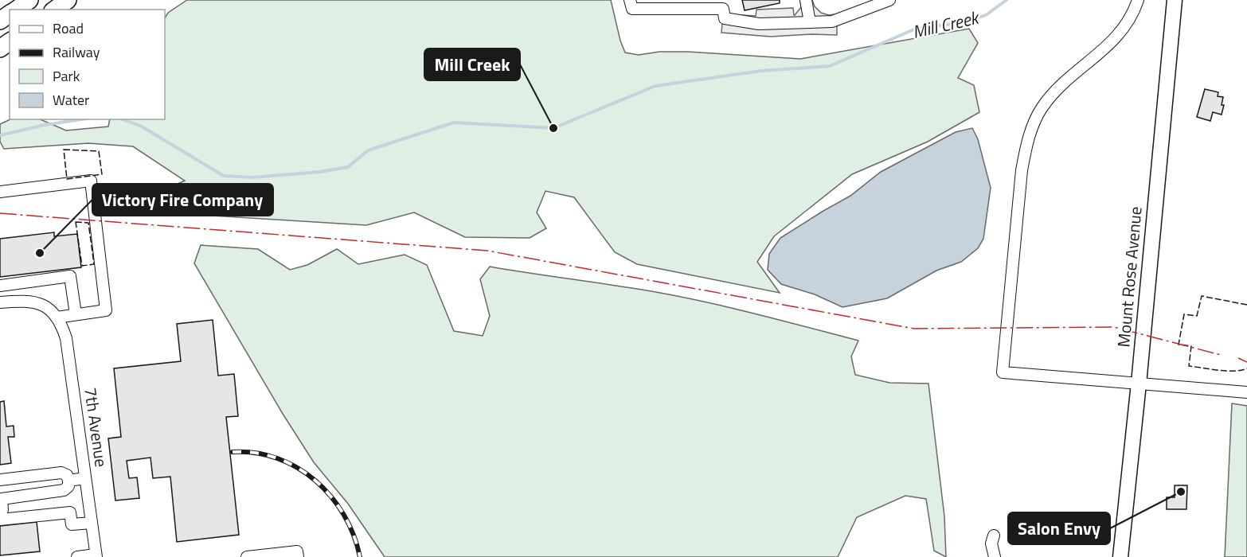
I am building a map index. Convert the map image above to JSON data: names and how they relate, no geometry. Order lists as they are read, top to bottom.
{
  "streets": {
    "main road": ["Mount Rose Avenue"],
    "street": ["7th Avenue"]
  },
  "water": ["Mill Creek"],
  "places": ["Mill Creek", "Victory Fire Company", "Salon Envy"],
  "legend": [
    "Road",
    "Railway",
    "Park",
    "Water"
  ]
}
